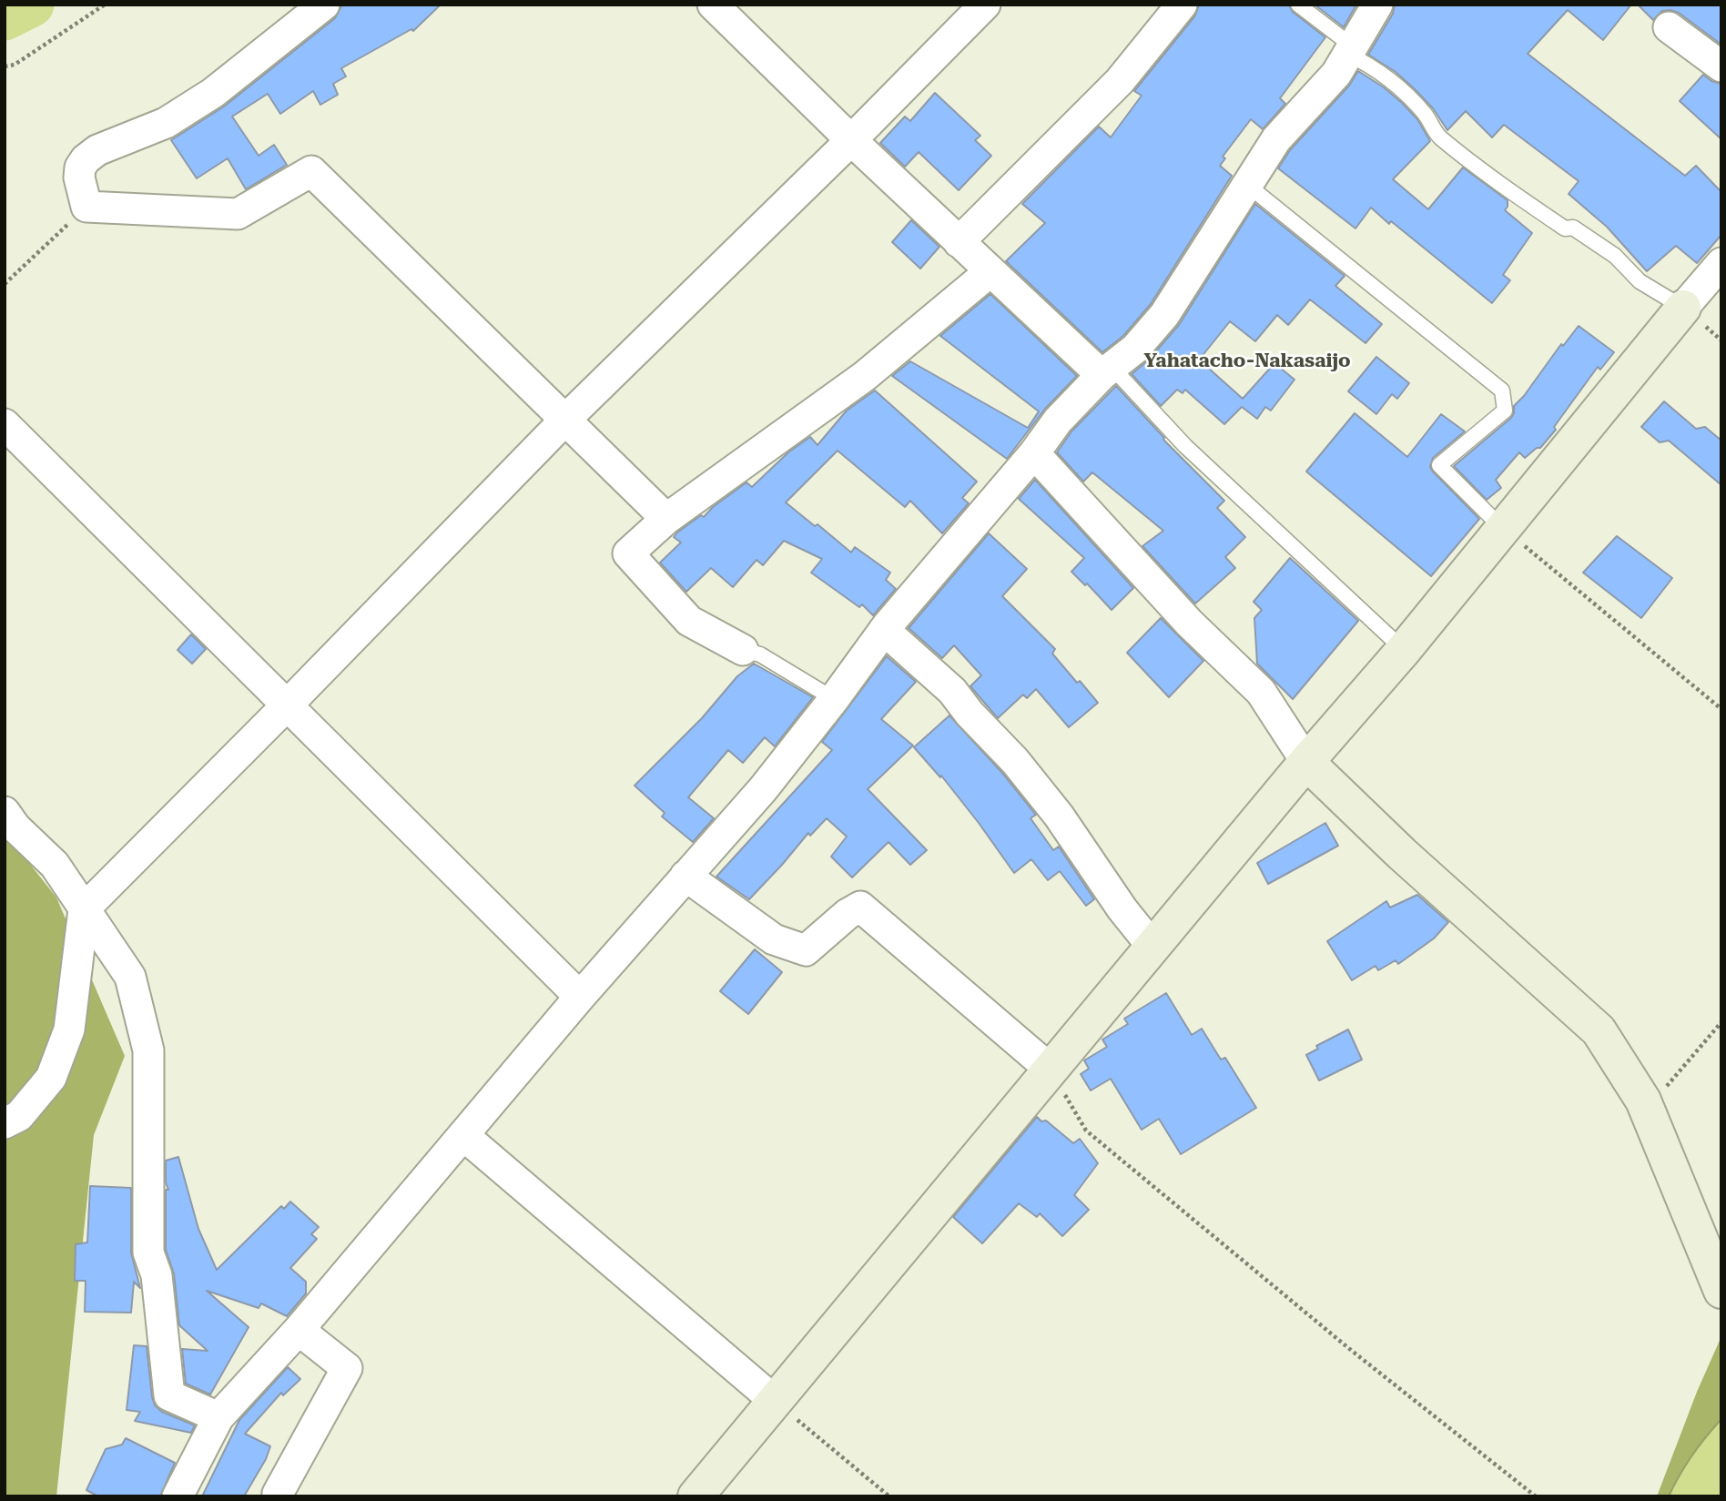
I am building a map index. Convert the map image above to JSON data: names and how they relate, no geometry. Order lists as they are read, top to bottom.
{
  "districts": ["Yahatacho-Nakasaijo"]
}
